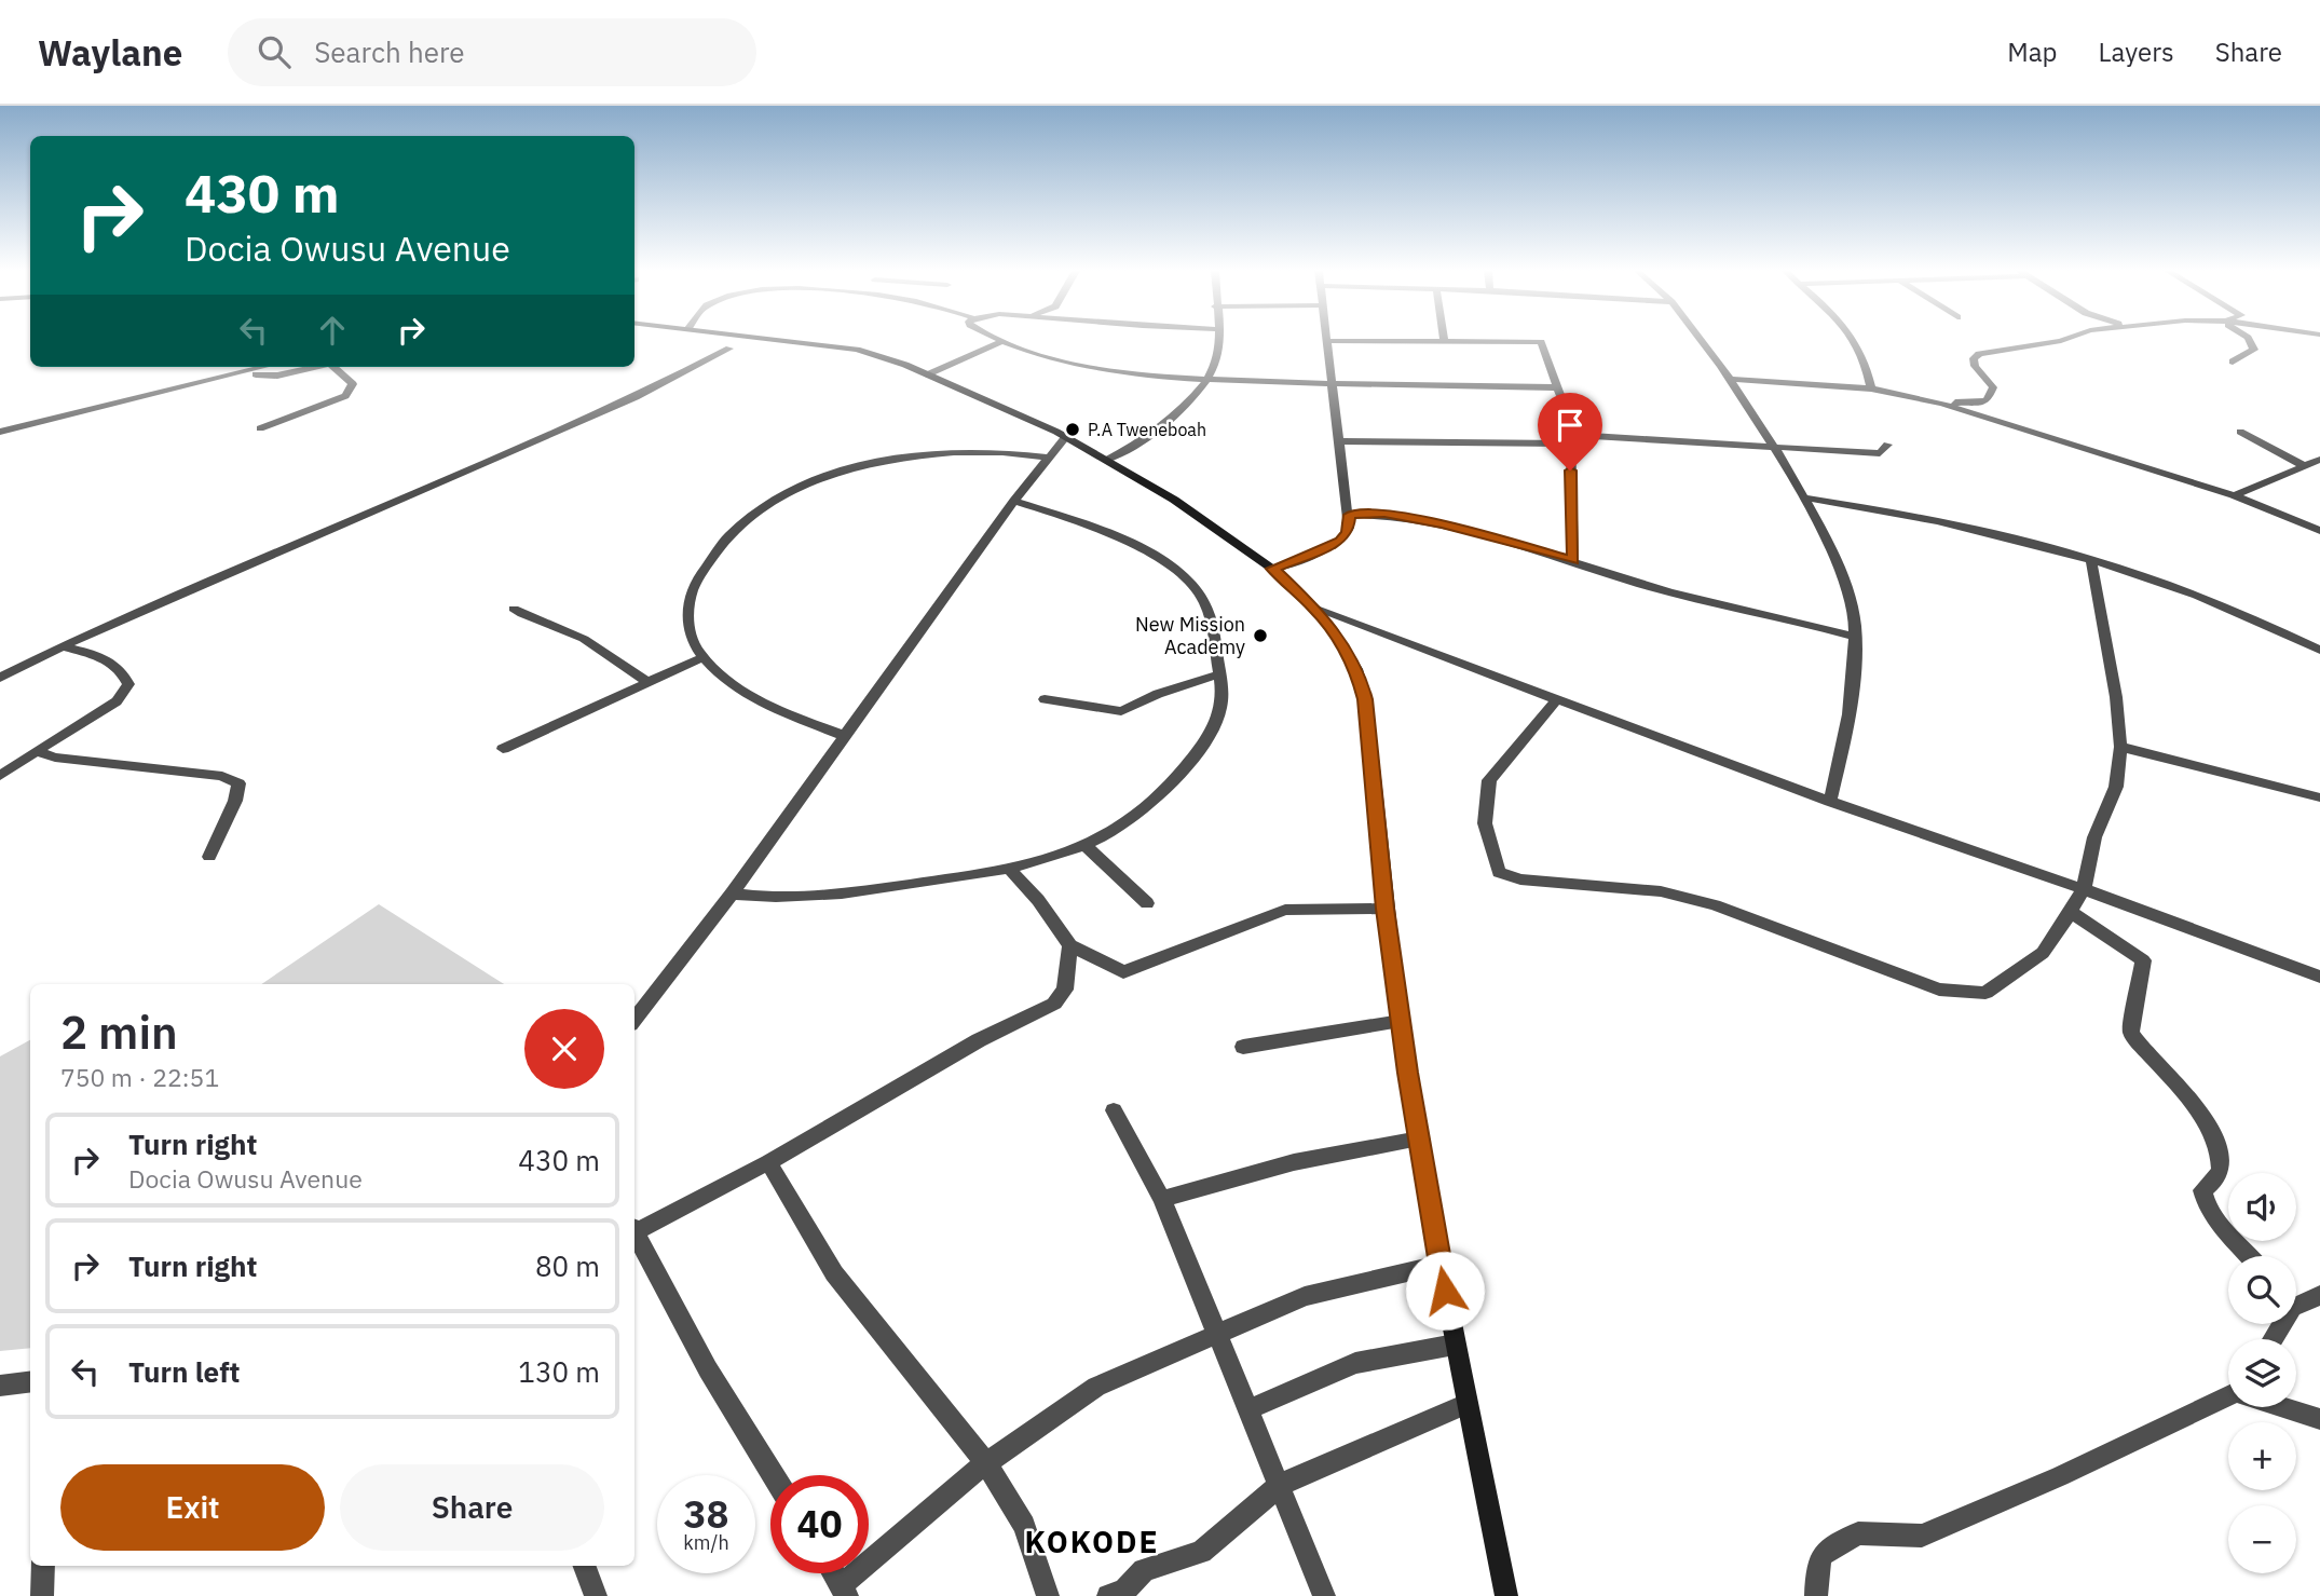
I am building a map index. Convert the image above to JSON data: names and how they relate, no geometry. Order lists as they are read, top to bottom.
{
  "districts": ["KOKODE"],
  "places": ["P.A Tweneboah", "New Mission Academy"],
  "page": {
    "header": "Waylane",
    "search": "Search here",
    "nav": ["Map", "Layers", "Share"],
    "turn": ["430 m", "Docia Owusu Avenue"],
    "heading": ["2 min", "750 m · 22:51"],
    "list": [
      {
        "name": "Turn right",
        "note": "Docia Owusu Avenue",
        "value": "430 m"
      },
      {
        "name": "Turn right",
        "value": "80 m"
      },
      {
        "name": "Turn left",
        "value": "130 m"
      }
    ],
    "map_buttons": ["+", "−"],
    "buttons": ["Exit", "Share"],
    "speed": "38 km/h",
    "limit": "40"
  }
}
